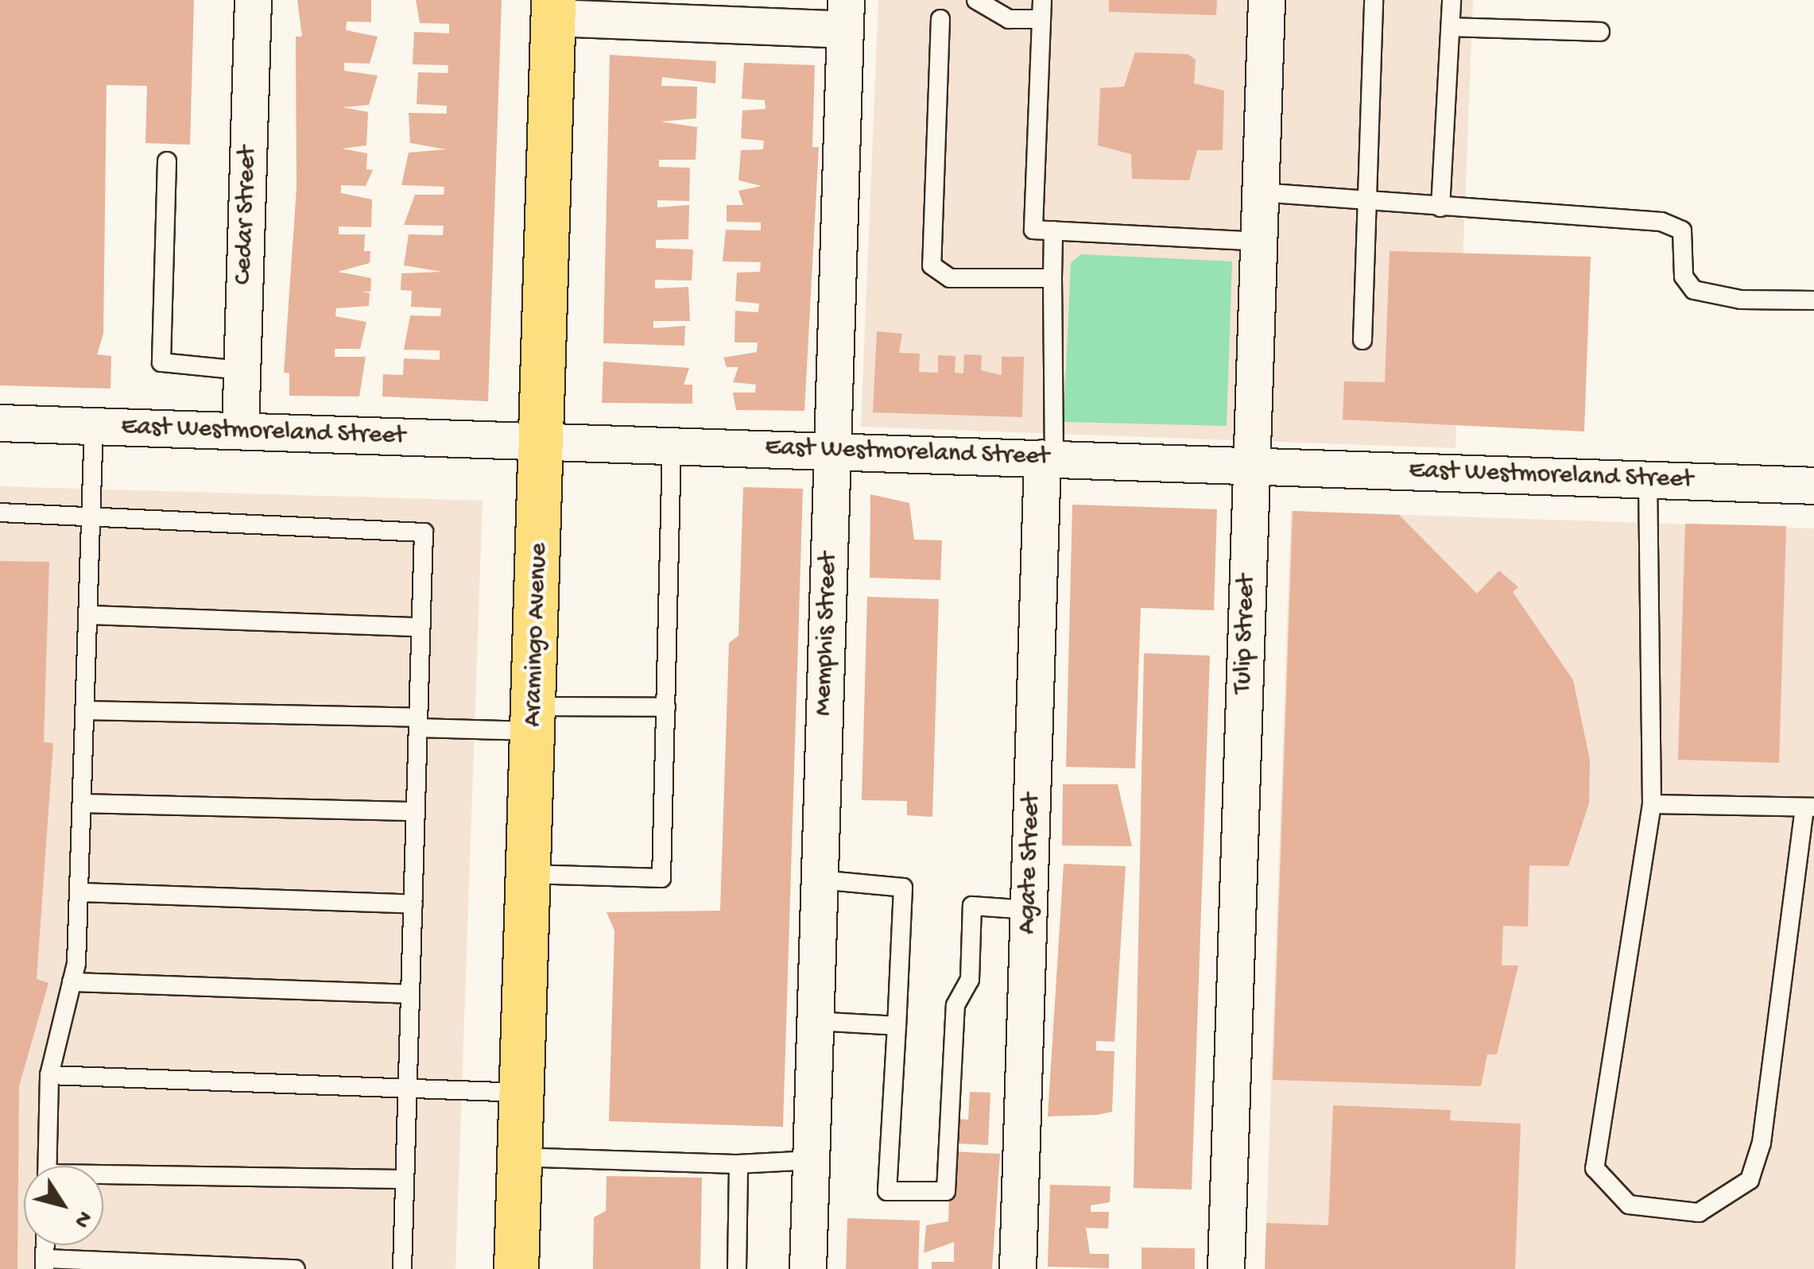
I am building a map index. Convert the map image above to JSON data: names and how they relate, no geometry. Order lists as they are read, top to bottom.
{
  "streets": {
    "main road": ["Aramingo Avenue"],
    "street": [
      "Cedar Street",
      "East Westmoreland Street",
      "Memphis Street",
      "Tulip Street",
      "Agate Street"
    ]
  },
  "crossings": [
    ["Cedar Street", "East Westmoreland Street"],
    ["East Westmoreland Street", "Memphis Street"],
    ["East Westmoreland Street", "Tulip Street"],
    ["East Westmoreland Street", "Aramingo Avenue"],
    ["East Westmoreland Street", "Agate Street"]
  ],
  "north": "bottom right"
}
